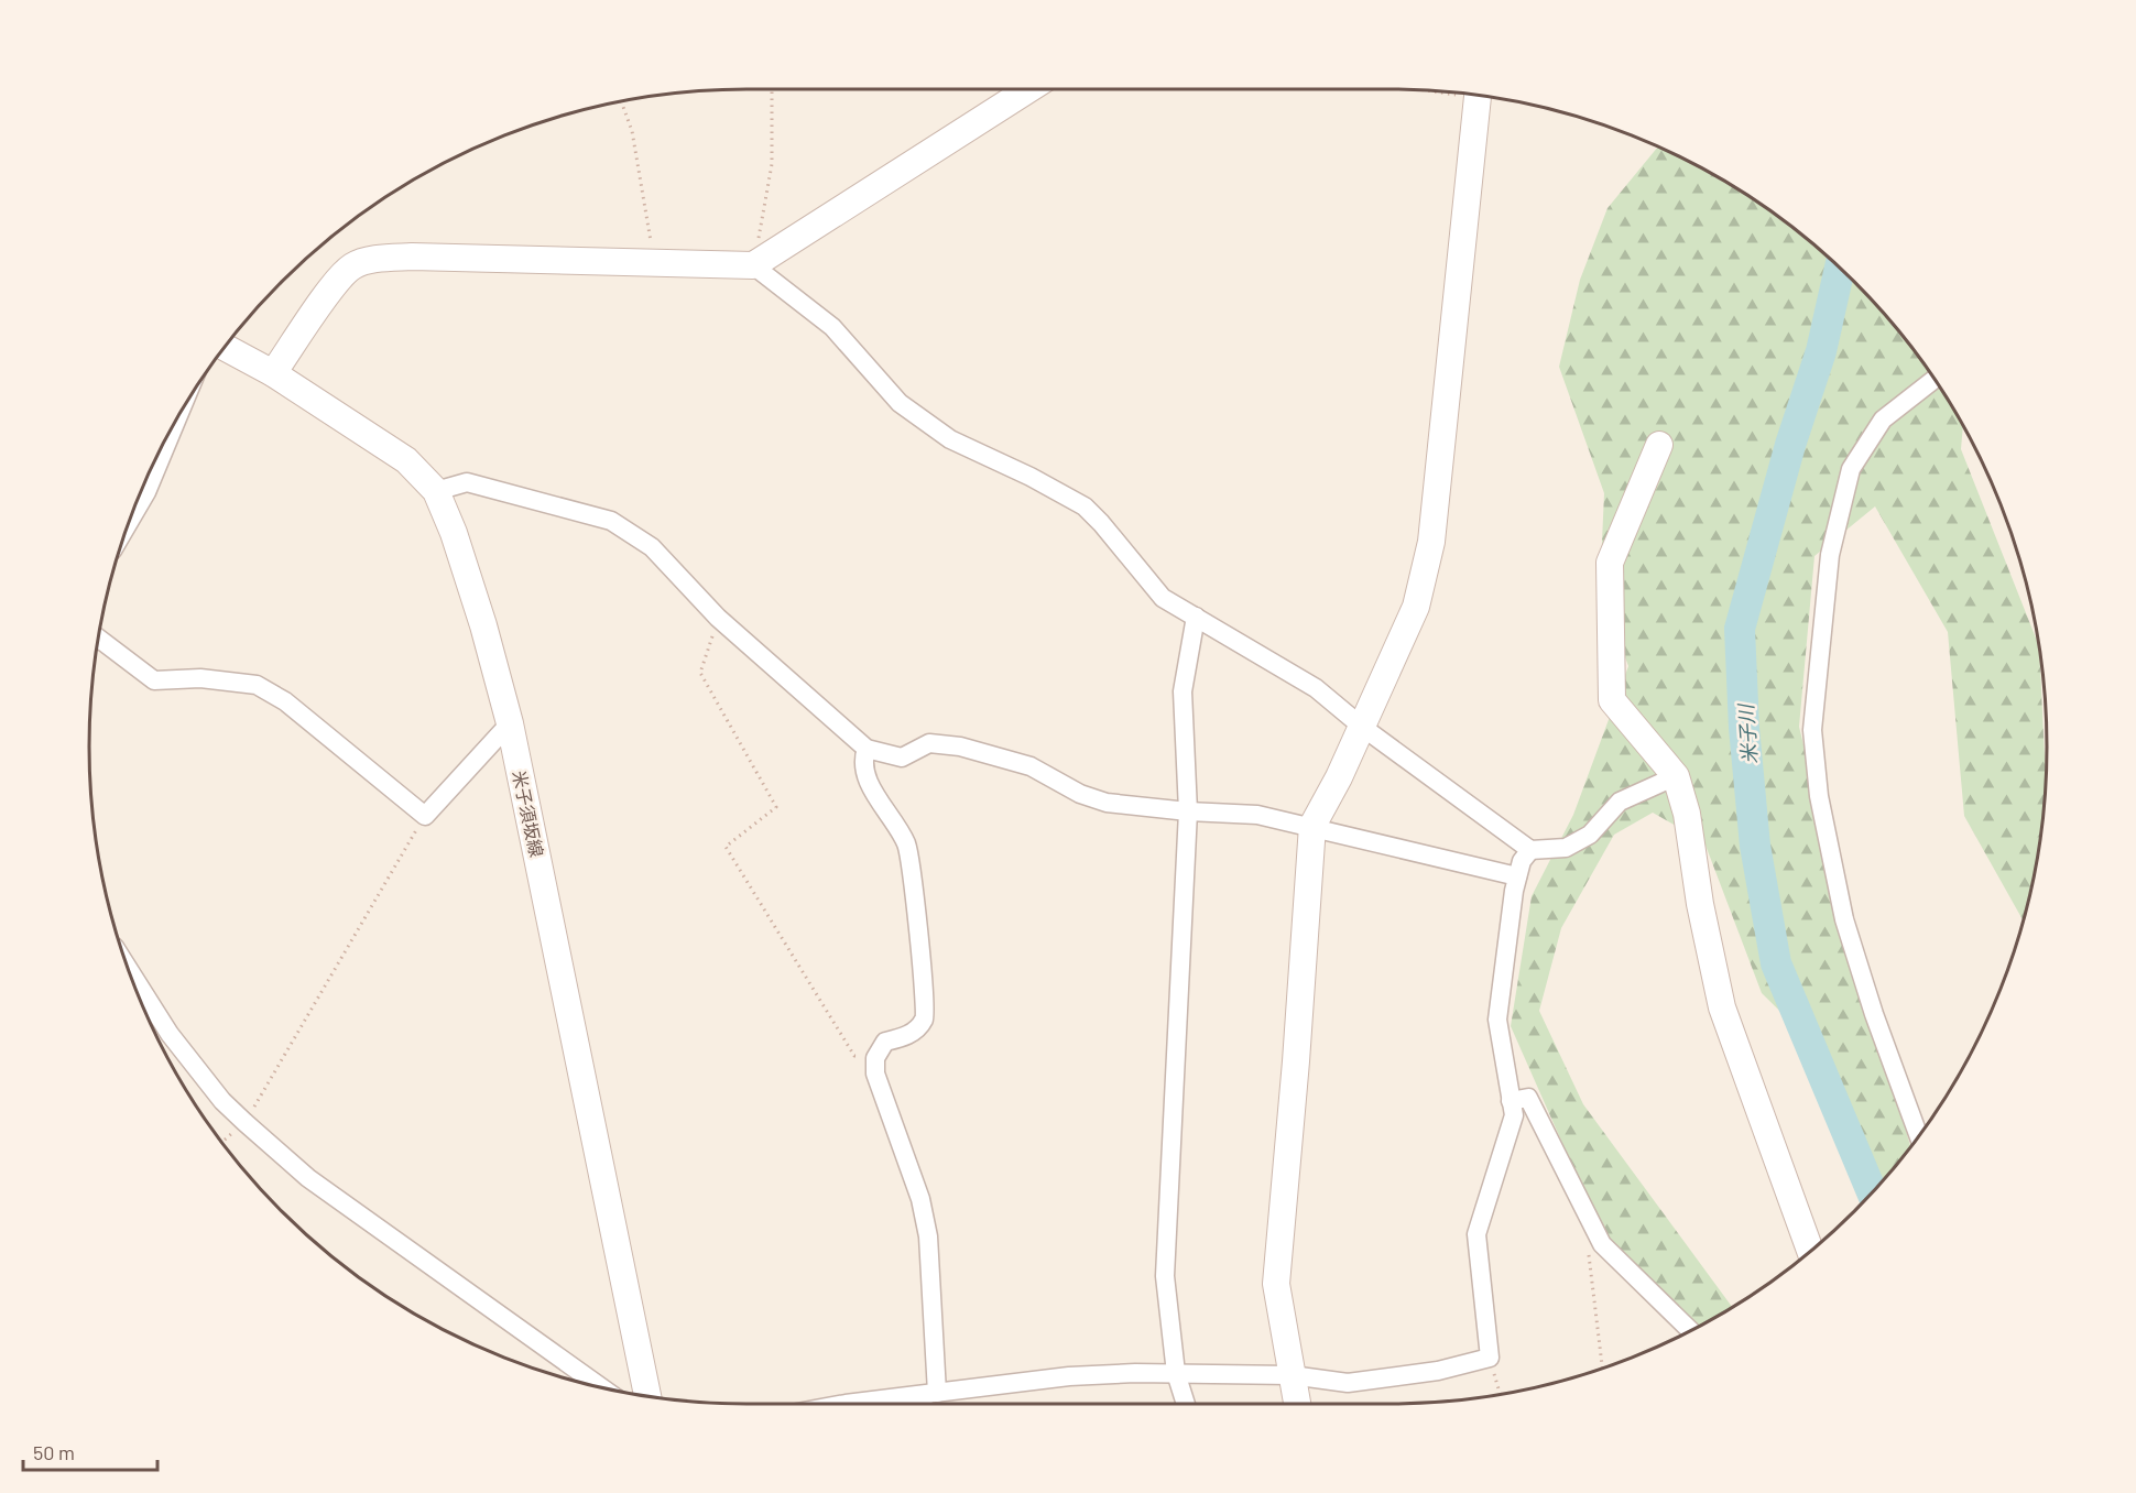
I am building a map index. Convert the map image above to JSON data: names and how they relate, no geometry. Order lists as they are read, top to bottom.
{
  "streets": {
    "street": ["米子須坂線"]
  },
  "water": ["米子川"],
  "scale_bar": "50 m"
}
